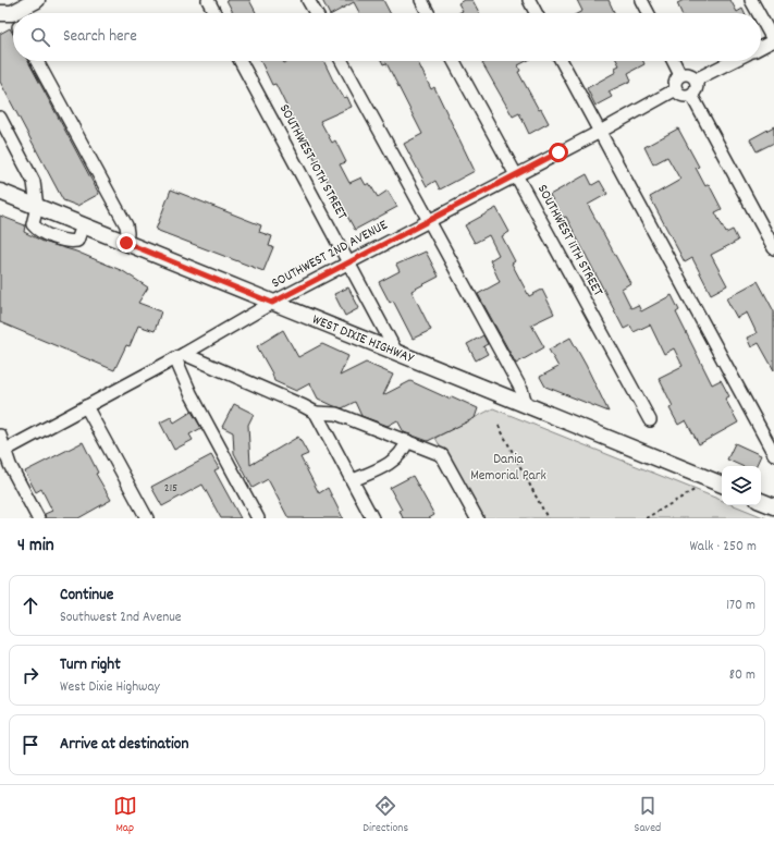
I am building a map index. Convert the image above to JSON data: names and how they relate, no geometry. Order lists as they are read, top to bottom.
{
  "streets": {
    "main road": ["WEST DIXIE HIGHWAY"],
    "street": ["SOUTHWEST 10TH STREET", "SOUTHWEST 11TH STREET", "SOUTHWEST 2ND AVENUE"]
  },
  "crossings": [
    ["SOUTHWEST 10TH STREET", "SOUTHWEST 2ND AVENUE"],
    ["SOUTHWEST 10TH STREET", "WEST DIXIE HIGHWAY"],
    ["SOUTHWEST 11TH STREET", "SOUTHWEST 2ND AVENUE"],
    ["SOUTHWEST 2ND AVENUE", "WEST DIXIE HIGHWAY"]
  ],
  "parks": ["Dania Memorial Park"],
  "house_numbers": ["215"],
  "page": {
    "search": "Search here",
    "heading": ["4 min", "Walk · 250 m"],
    "list": [
      ["Continue", "Southwest 2nd Avenue", "170 m"],
      ["Turn right", "West Dixie Highway", "80 m"],
      "Arrive at destination"
    ],
    "nav": ["Map", "Directions", "Saved"]
  }
}
